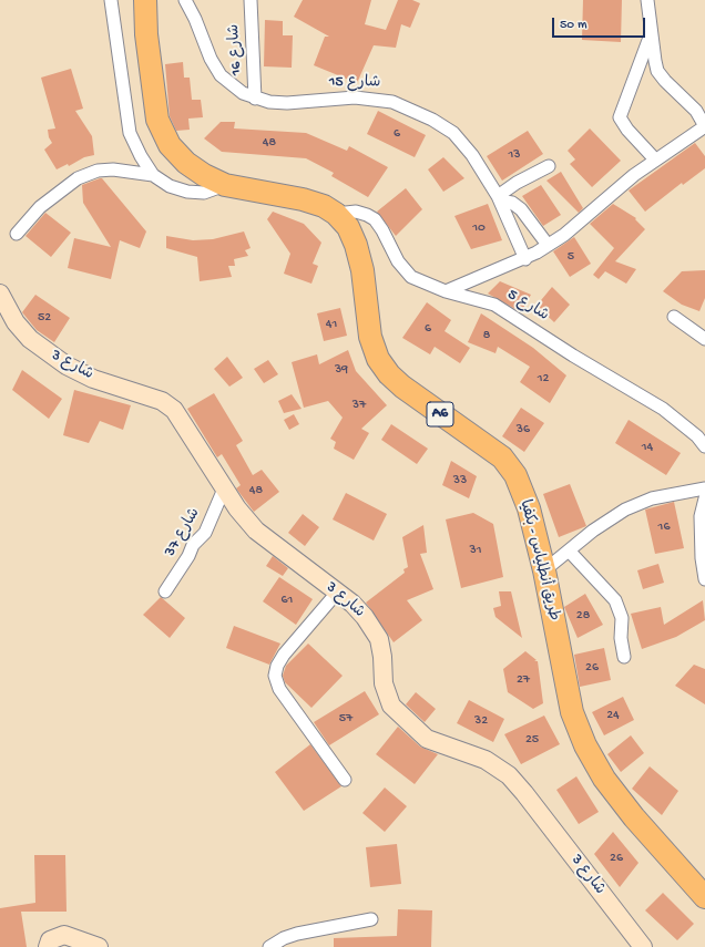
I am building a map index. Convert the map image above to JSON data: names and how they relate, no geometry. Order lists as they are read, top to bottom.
{
  "streets": {
    "highway": ["A6", "طريق أنطلياس - بكفيا"],
    "street": [
      "شارع 16",
      "شارع 15",
      "شارع 5",
      "شارع 3",
      "شارع 37"
    ]
  },
  "crossings": [
    ["شارع 16", "شارع 15"],
    ["شارع 5", "طريق أنطلياس - بكفيا"],
    ["شارع 3", "شارع 37"]
  ],
  "house_numbers": [
    "6",
    "48",
    "13",
    "10",
    "5",
    "52",
    "41",
    "6",
    "8",
    "39",
    "12",
    "37",
    "36",
    "14",
    "33",
    "48",
    "16",
    "31",
    "61",
    "28",
    "26",
    "27",
    "24",
    "57",
    "32",
    "25",
    "26"
  ],
  "scale_bar": "50 m"
}
